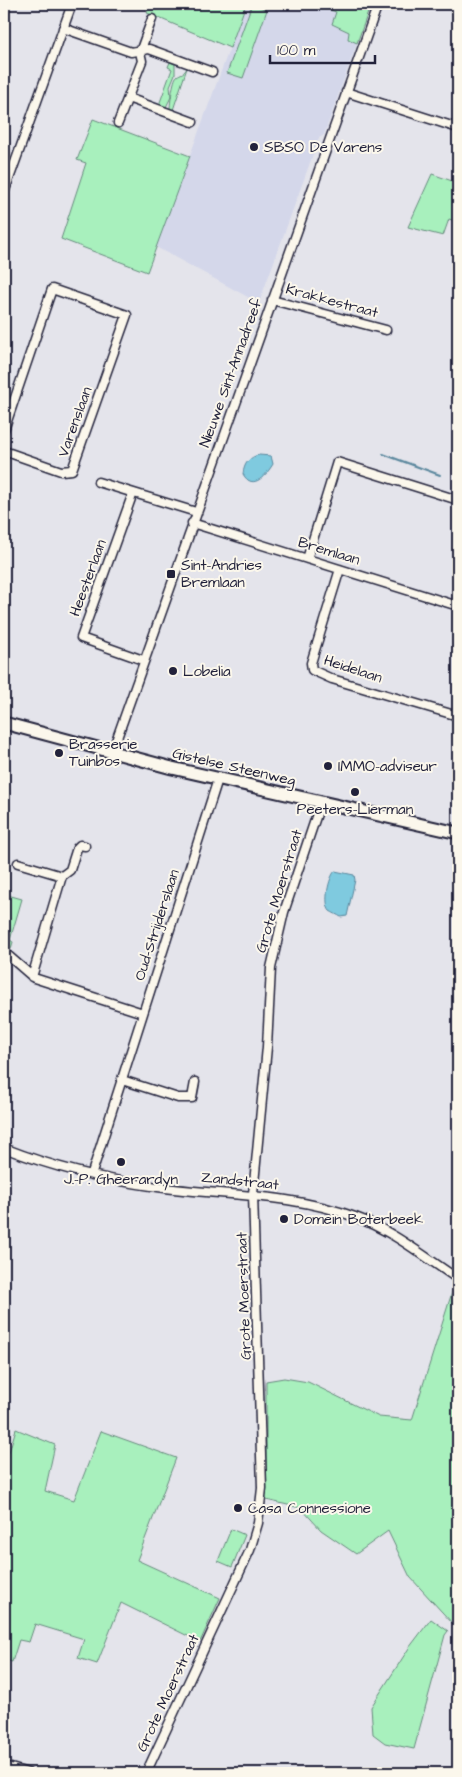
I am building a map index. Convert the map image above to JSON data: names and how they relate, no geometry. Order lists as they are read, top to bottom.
{
  "streets": {
    "main road": ["Gistelse Steenweg"],
    "street": [
      "Krakkestraat",
      "Nieuwe Sint-Annadreef",
      "Varenslaan",
      "Bremlaan",
      "Heesterlaan",
      "Heidelaan",
      "Grote Moerstraat",
      "Oud-Strijderslaan",
      "Zandstraat"
    ]
  },
  "crossings": [
    ["Krakkestraat", "Nieuwe Sint-Annadreef"],
    ["Nieuwe Sint-Annadreef", "Bremlaan"],
    ["Nieuwe Sint-Annadreef", "Heesterlaan"],
    ["Nieuwe Sint-Annadreef", "Gistelse Steenweg"],
    ["Bremlaan", "Heidelaan"],
    ["Gistelse Steenweg", "Grote Moerstraat"],
    ["Gistelse Steenweg", "Oud-Strijderslaan"],
    ["Grote Moerstraat", "Zandstraat"],
    ["Oud-Strijderslaan", "Zandstraat"]
  ],
  "places": {
    "other": [
      "SBSO De Varens",
      "Lobelia",
      "Brasserie Tuinbos",
      "IMMO-adviseur",
      "Peeters-Lierman",
      "J.-P. Gheerardyn",
      "Domein Boterbeek",
      "Casa Connessione"
    ],
    "transit": ["Sint-Andries Bremlaan"]
  },
  "scale_bar": "100 m"
}
